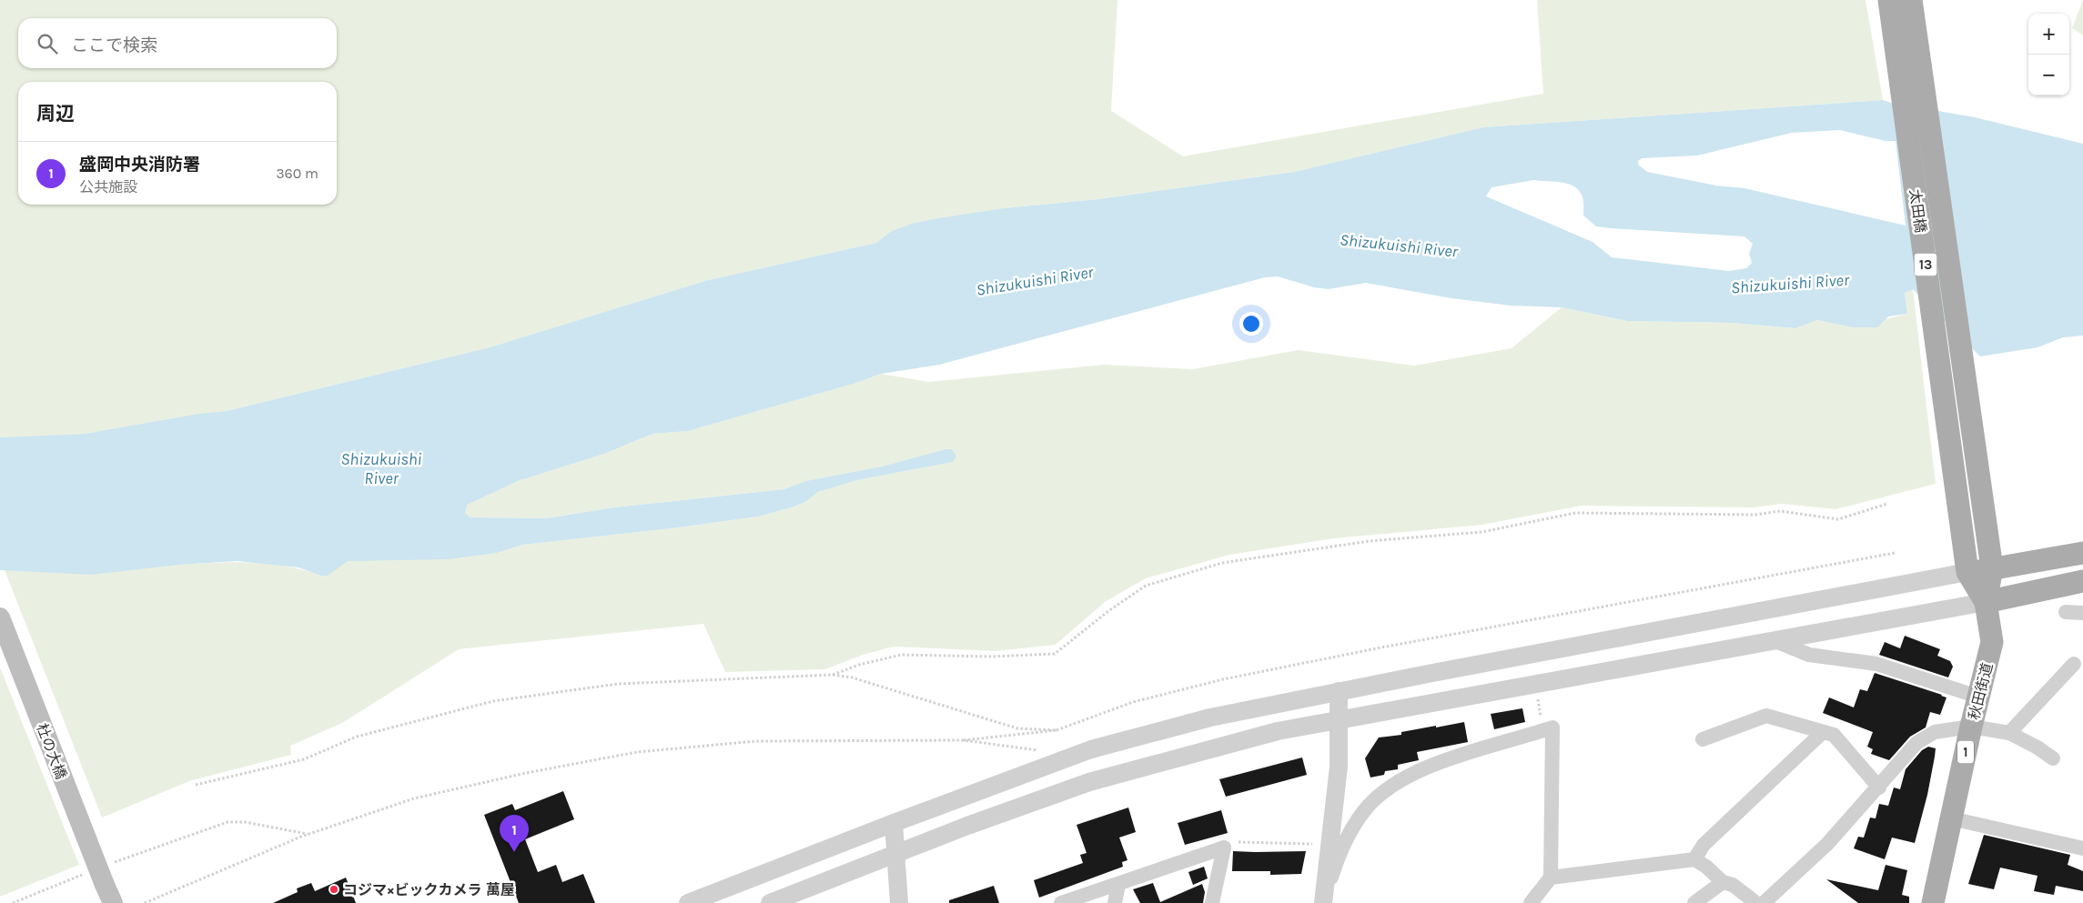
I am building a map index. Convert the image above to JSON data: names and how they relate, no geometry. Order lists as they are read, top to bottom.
{
  "streets": {
    "main road": [
      "太田橋",
      "13",
      "秋田街道",
      "杜の大橋",
      "1"
    ]
  },
  "crossings": [
    ["太田橋", "13"],
    ["太田橋", "1"],
    ["13", "秋田街道"],
    ["13", "1"],
    ["秋田街道", "1"]
  ],
  "water": ["Shizukuishi River"],
  "places": ["コジマ×ビックカメラ 萬屋"],
  "page": {
    "map_buttons": ["+", "−"],
    "search": "ここで検索",
    "heading": "周辺",
    "list": [
      {
        "mark": "1",
        "name": "盛岡中央消防署",
        "note": "公共施設",
        "value": "360 m"
      }
    ],
    "pins": "1"
  }
}
